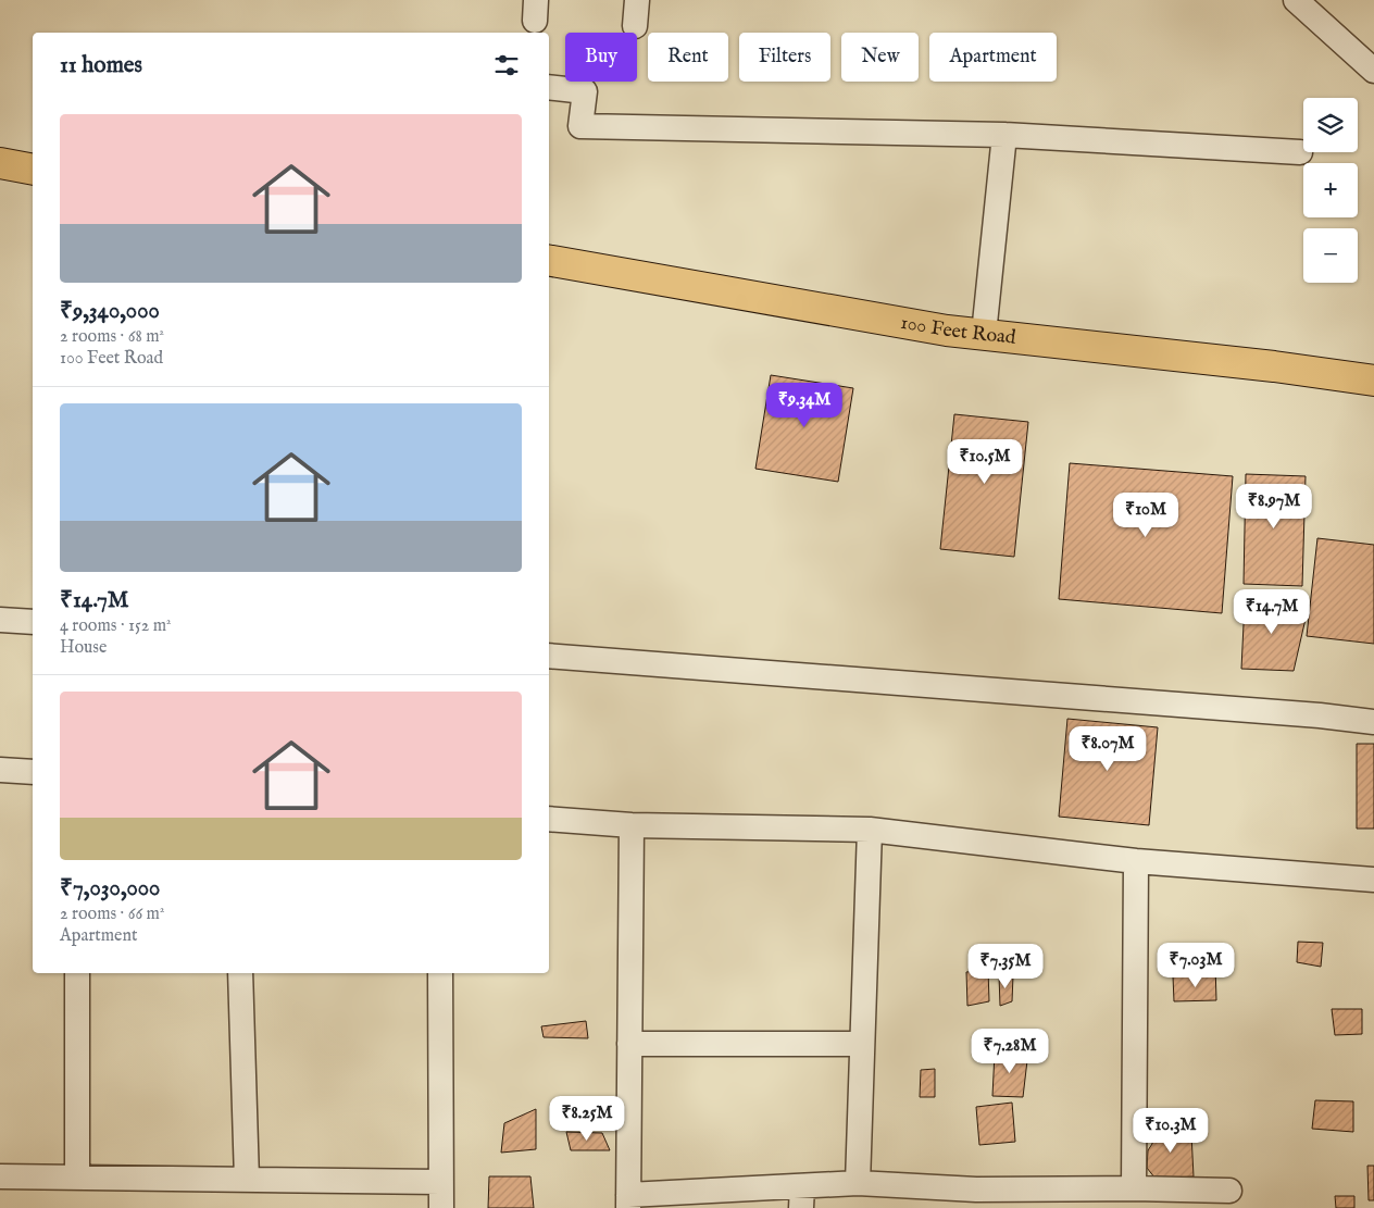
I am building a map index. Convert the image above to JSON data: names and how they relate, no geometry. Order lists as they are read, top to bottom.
{
  "streets": {
    "main road": ["100 Feet Road"]
  },
  "page": {
    "chip": [
      "Buy",
      "Rent",
      "Filters",
      "New",
      "Apartment"
    ],
    "heading": "11 homes",
    "map_buttons": ["+", "−"],
    "list": [
      {
        "name": "₹9,340,000",
        "note": "2 rooms · 68 m² · 100 Feet Road"
      },
      {
        "name": "₹14.7M",
        "note": "4 rooms · 152 m² · House"
      },
      {
        "name": "₹7,030,000",
        "note": "2 rooms · 66 m² · Apartment"
      }
    ],
    "price": [
      "₹9.34M",
      "₹10.5M",
      "₹8.97M",
      "₹10M",
      "₹14.7M",
      "₹8.07M",
      "₹7.03M",
      "₹7.35M",
      "₹7.28M",
      "₹8.25M",
      "₹10.3M"
    ]
  }
}
